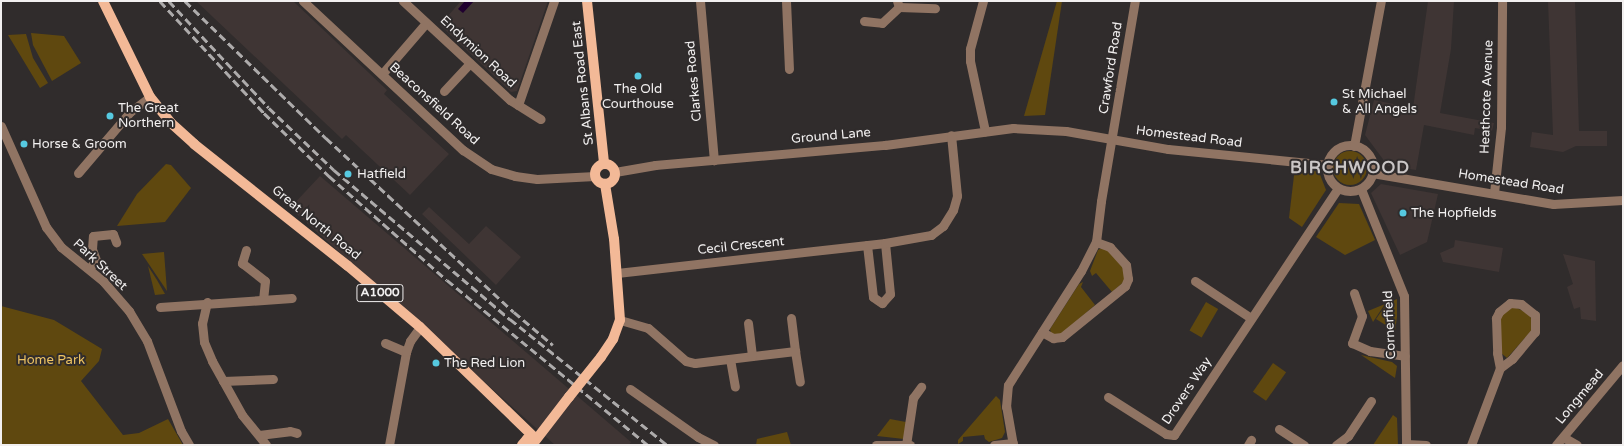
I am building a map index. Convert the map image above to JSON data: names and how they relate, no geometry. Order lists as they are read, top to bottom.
{
  "streets": {
    "main road": ["St Albans Road East", "Great North Road", "A1000"],
    "street": [
      "Endymion Road",
      "Crawford Road",
      "Clarkes Road",
      "Heathcote Avenue",
      "Beaconsfield Road",
      "Ground Lane",
      "Homestead Road",
      "Cecil Crescent",
      "Park Street",
      "Cornerfield",
      "Drovers Way",
      "Longmead"
    ]
  },
  "crossings": [
    ["Crawford Road", "Homestead Road"],
    ["Clarkes Road", "Ground Lane"],
    ["St Albans Road East", "Beaconsfield Road"],
    ["St Albans Road East", "Ground Lane"],
    ["Heathcote Avenue", "Homestead Road"],
    ["Beaconsfield Road", "Ground Lane"],
    ["Ground Lane", "Homestead Road"],
    ["Ground Lane", "Cecil Crescent"],
    ["Homestead Road", "Cornerfield"],
    ["Homestead Road", "Drovers Way"],
    ["Cornerfield", "Drovers Way"]
  ],
  "districts": ["BIRCHWOOD"],
  "parks": ["Home Park"],
  "places": [
    "The Old Courthouse",
    "St Michael & All Angels",
    "The Great Northern",
    "Horse & Groom",
    "Hatfield",
    "The Hopfields",
    "The Red Lion"
  ]
}
